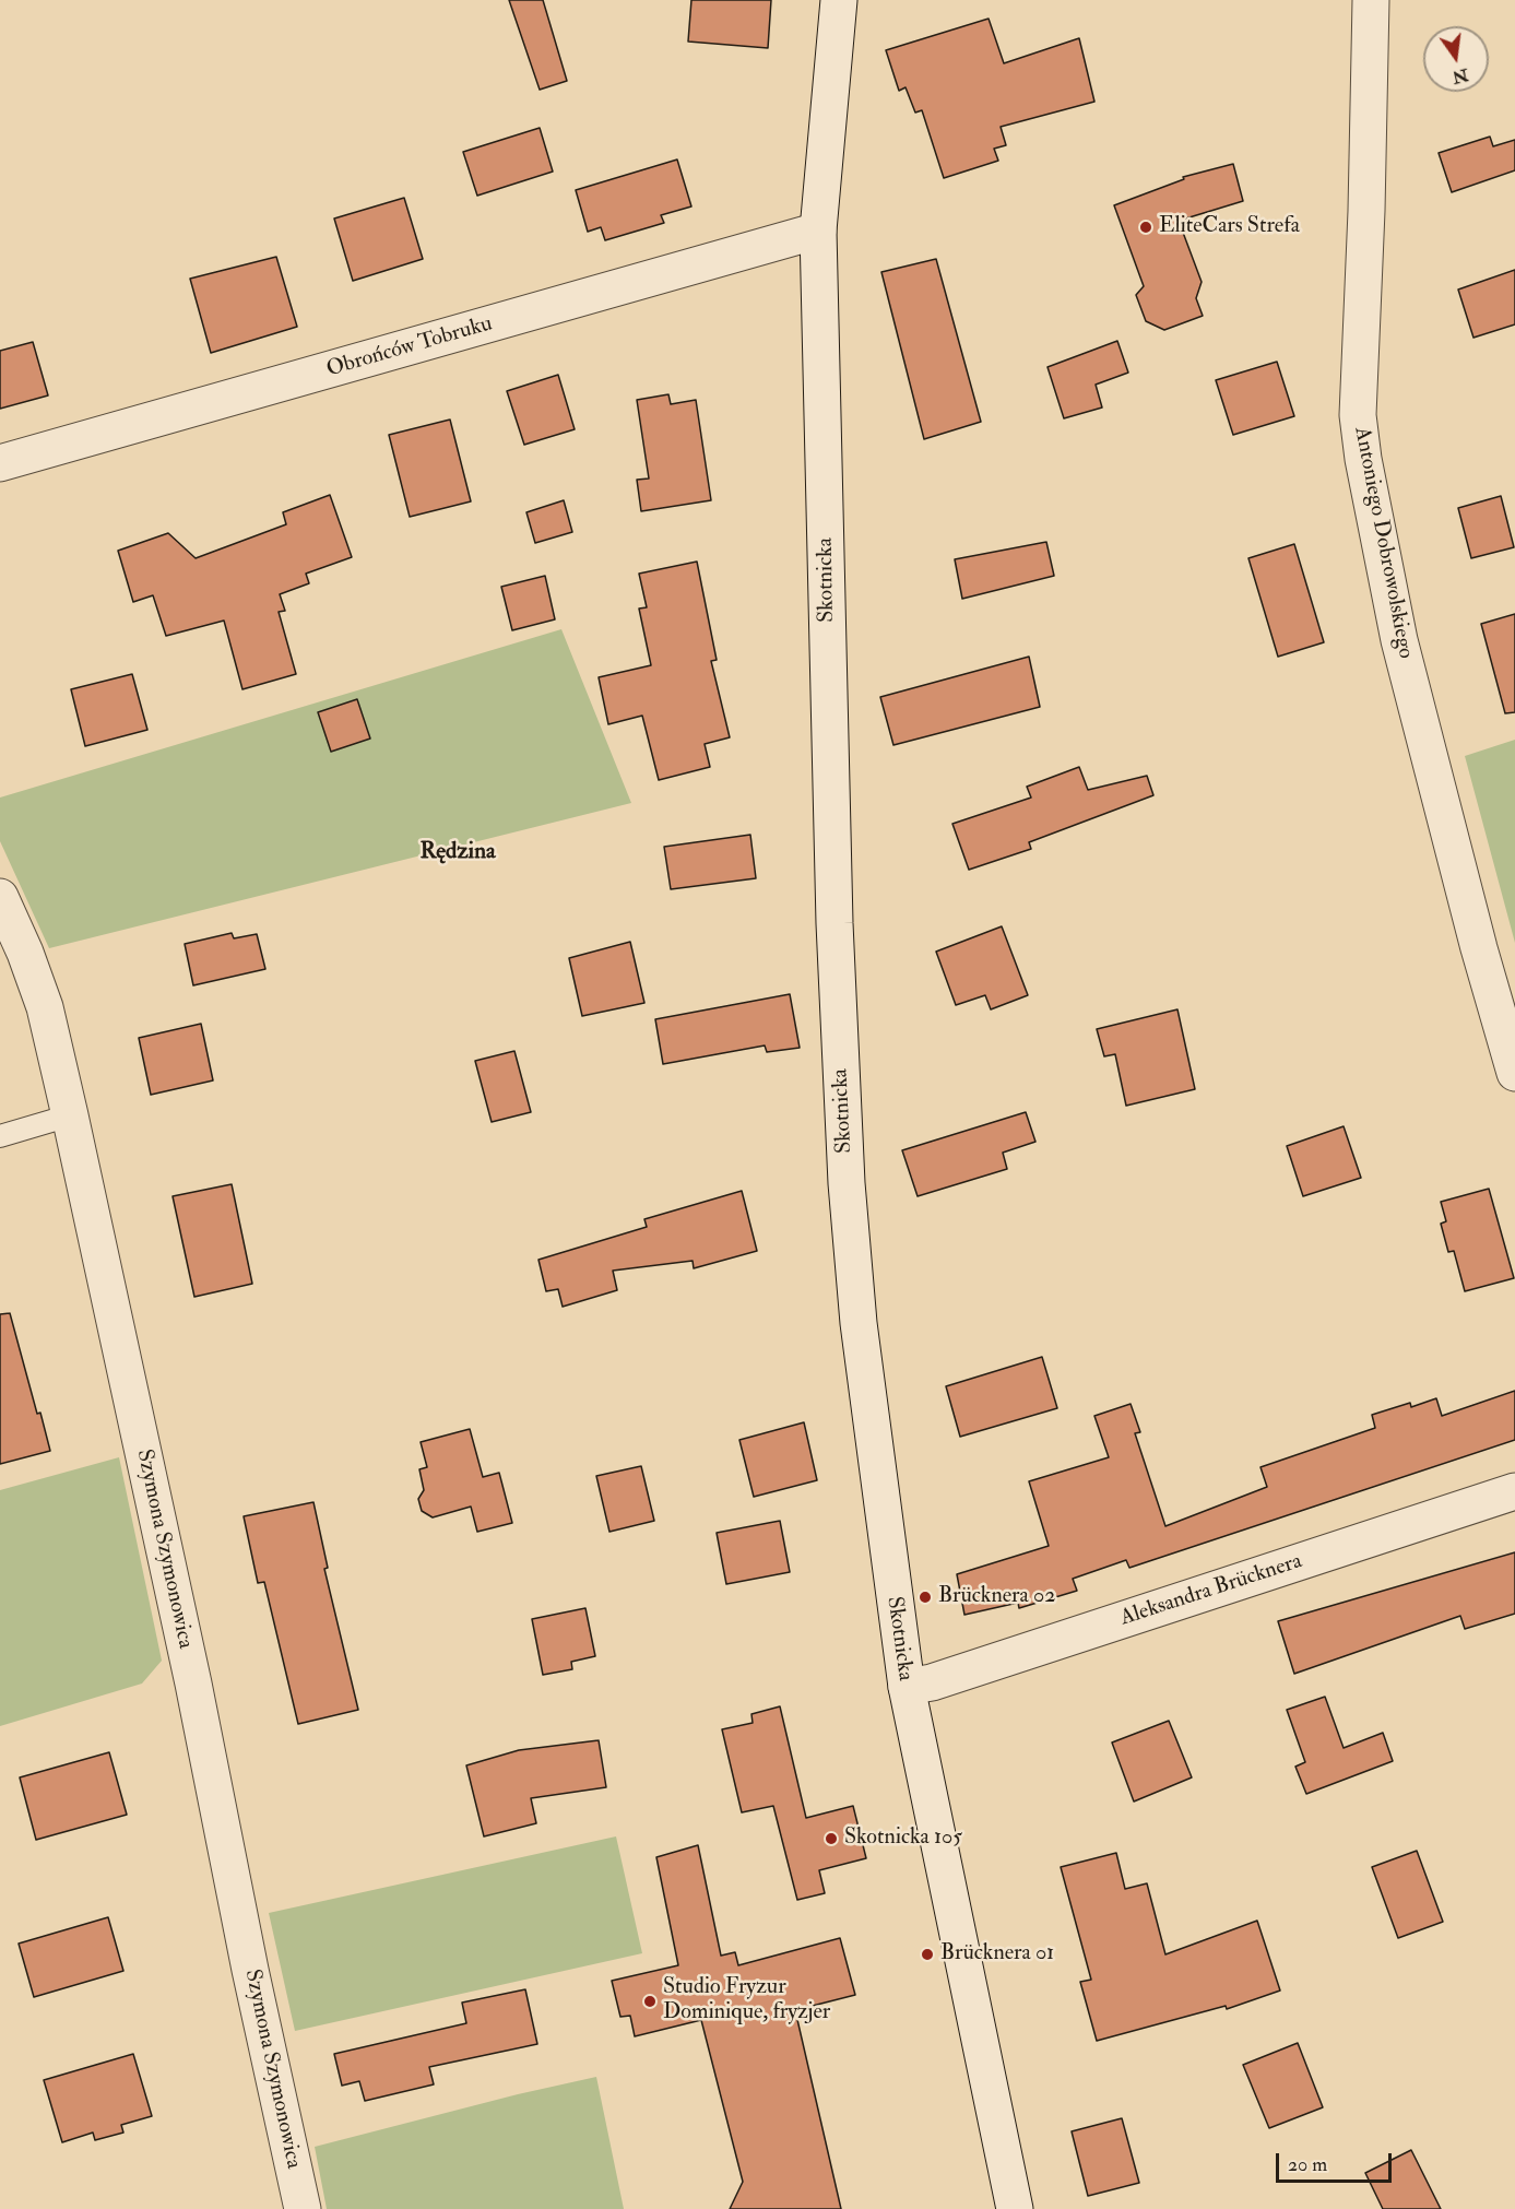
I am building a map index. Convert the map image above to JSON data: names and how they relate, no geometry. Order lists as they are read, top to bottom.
{
  "streets": {
    "street": [
      "Obrońców Tobruku",
      "Antoniego Dobrowolskiego",
      "Skotnicka",
      "Szymona Szymonowica",
      "Aleksandra Brücknera"
    ]
  },
  "crossings": [
    ["Obrońców Tobruku", "Skotnicka"],
    ["Skotnicka", "Aleksandra Brücknera"]
  ],
  "districts": ["Rędzina"],
  "places": [
    "EliteCars Strefa",
    "Brücknera 02",
    "Skotnicka 105",
    "Brücknera 01",
    "Studio Fryzur Dominique, fryzjer"
  ],
  "scale_bar": "20 m",
  "north": "bottom"
}
